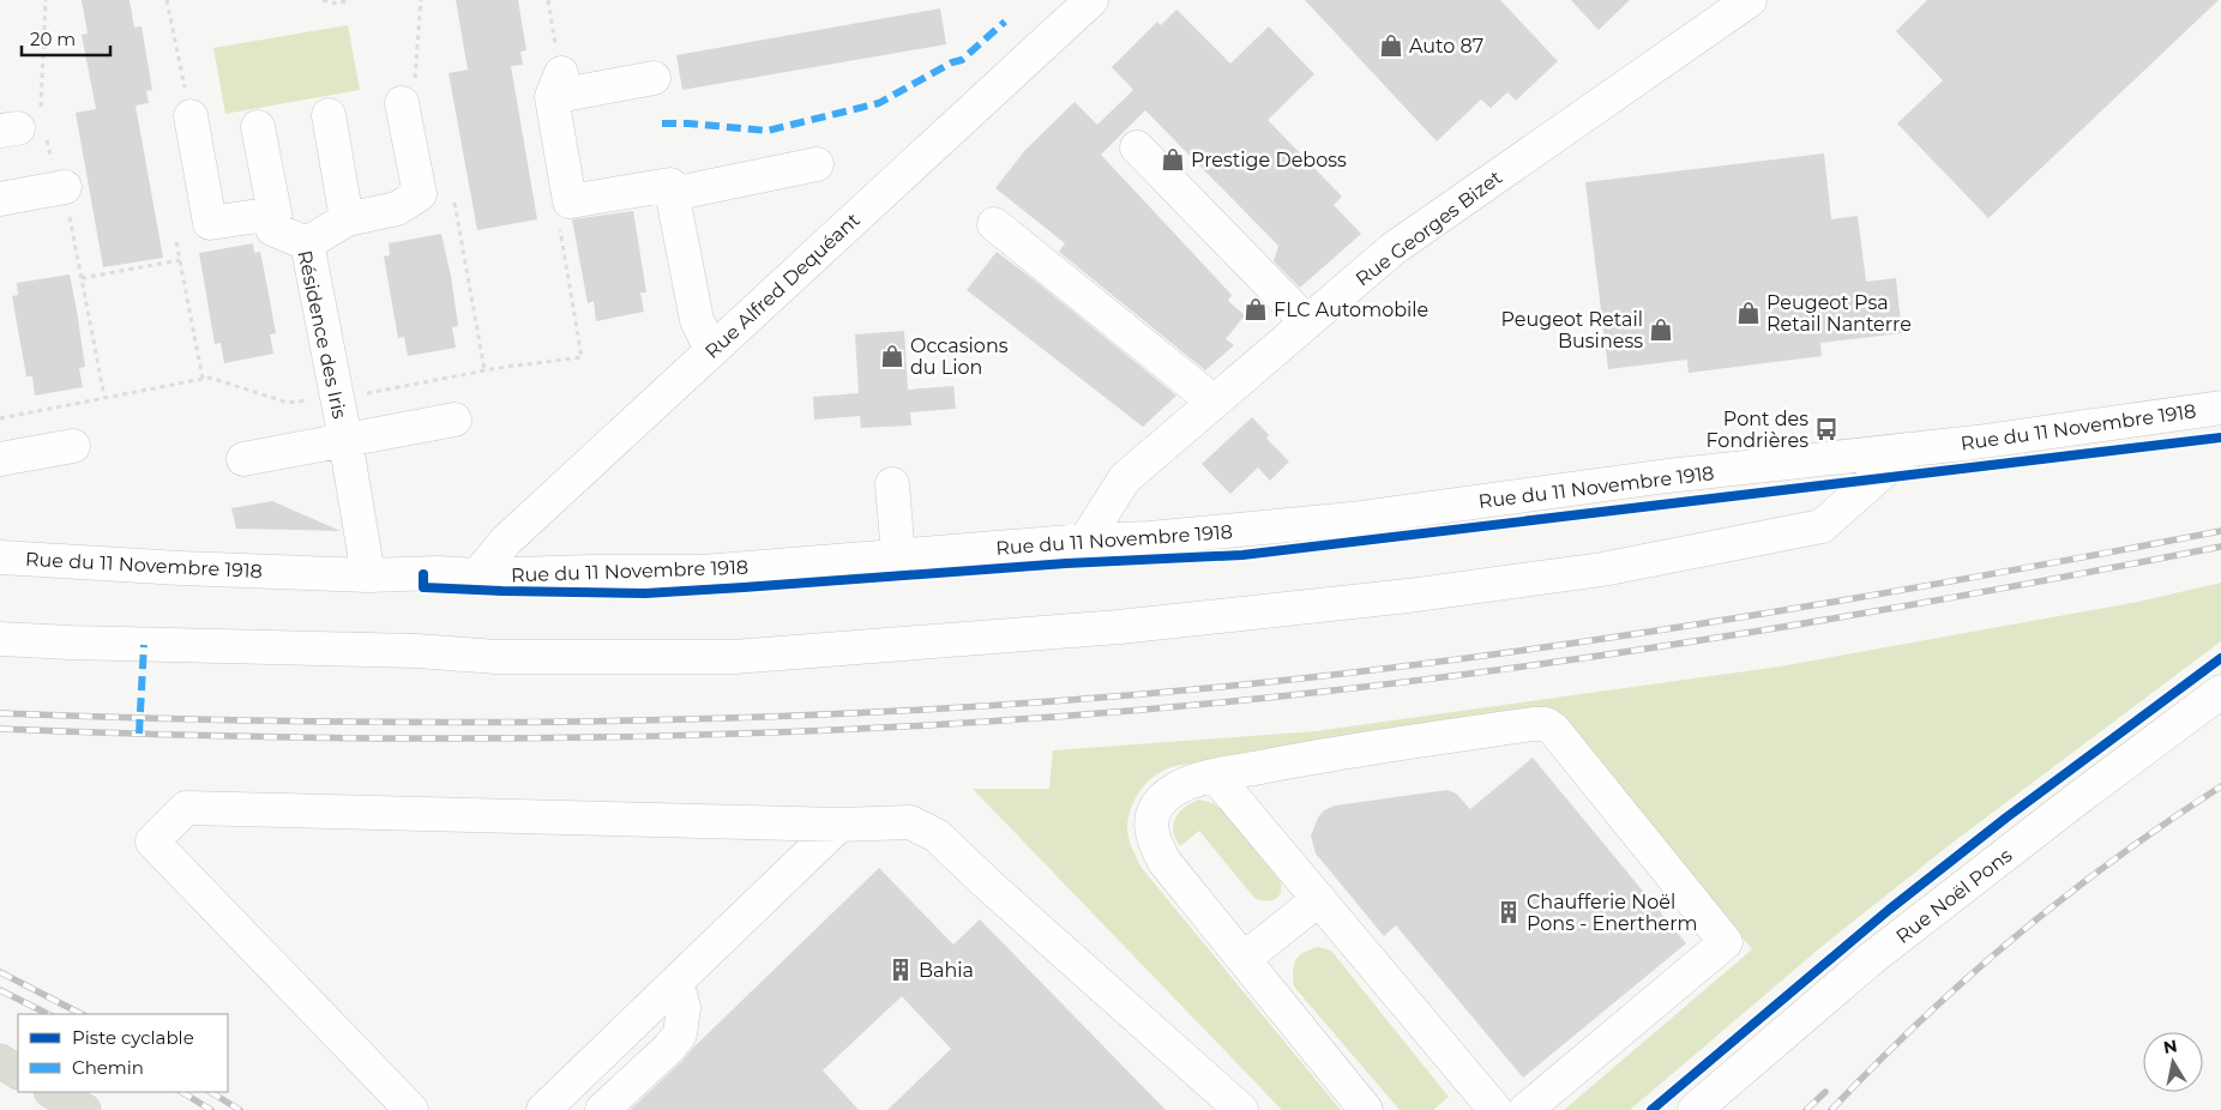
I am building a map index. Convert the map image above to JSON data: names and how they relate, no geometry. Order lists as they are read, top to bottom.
{
  "streets": {
    "street": [
      "Rue Georges Bizet",
      "Rue Alfred Dequéant",
      "Résidence des Iris",
      "Rue du 11 Novembre 1918",
      "Rue Noël Pons"
    ]
  },
  "crossings": [
    ["Rue Georges Bizet", "Rue du 11 Novembre 1918"],
    ["Rue Alfred Dequéant", "Rue du 11 Novembre 1918"],
    ["Résidence des Iris", "Rue du 11 Novembre 1918"]
  ],
  "places": {
    "shop": [
      "Auto 87",
      "Prestige Deboss",
      "FLC Automobile",
      "Peugeot Psa Retail Nanterre",
      "Peugeot Retail Business",
      "Occasions du Lion"
    ],
    "bus stop": ["Pont des Fondrières"],
    "building": ["Chaufferie Noël Pons - Enertherm", "Bahia"]
  },
  "legend": ["Piste cyclable", "Chemin"],
  "scale_bar": "20 m",
  "north": "top"
}
